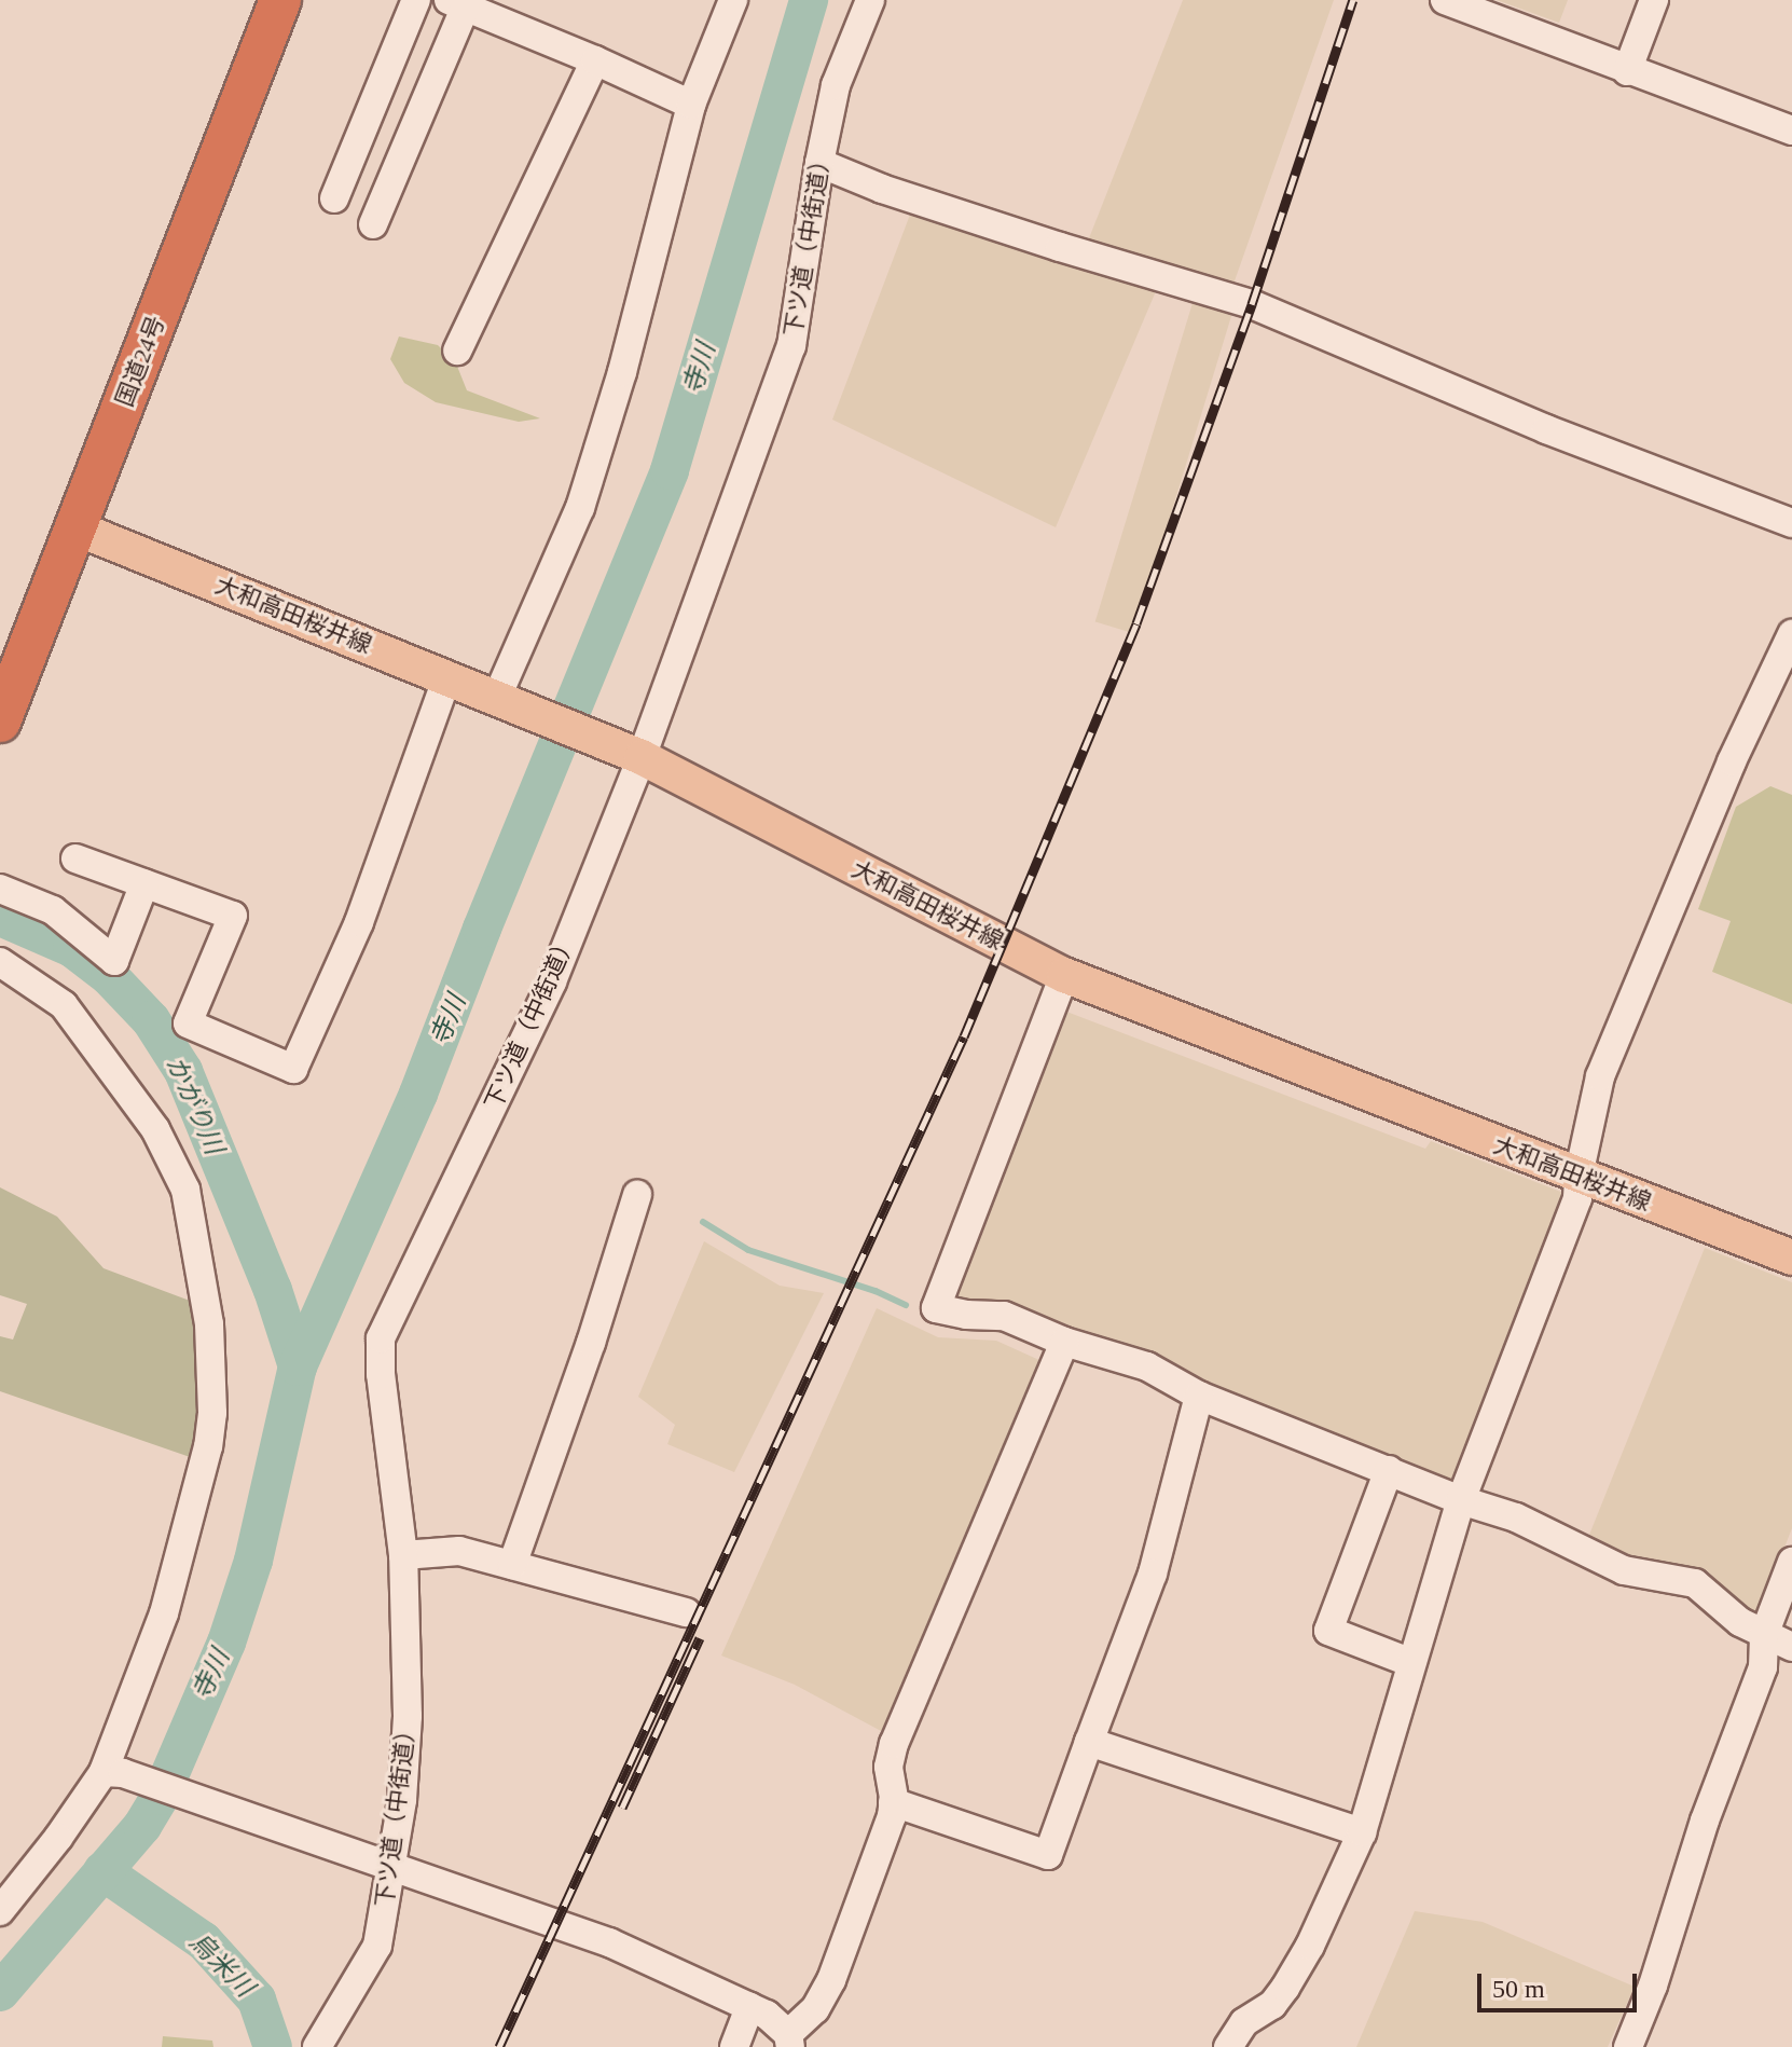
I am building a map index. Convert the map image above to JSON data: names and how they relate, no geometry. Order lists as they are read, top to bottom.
{
  "streets": {
    "highway": ["国道24号"],
    "main road": ["大和高田桜井線"],
    "street": ["下ツ道（中街道）"]
  },
  "crossings": [
    ["下ツ道（中街道）", "大和高田桜井線"],
    ["国道24号", "大和高田桜井線"]
  ],
  "water": ["寺川", "かがり川", "烏米川"],
  "scale_bar": "50 m"
}
